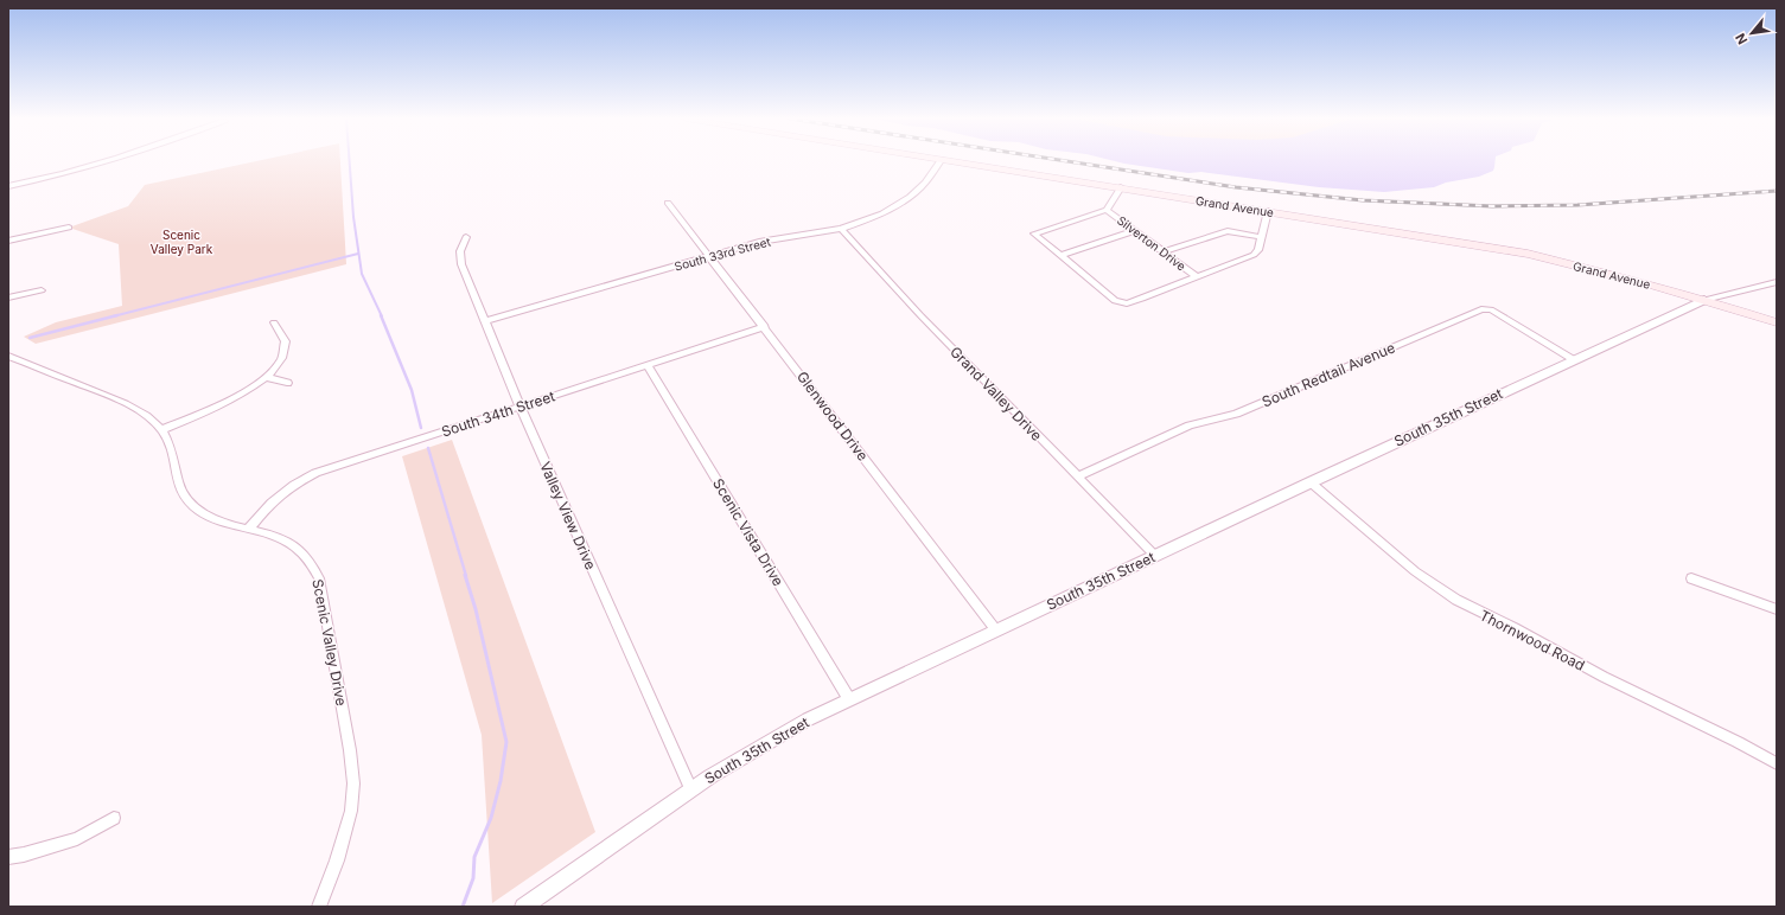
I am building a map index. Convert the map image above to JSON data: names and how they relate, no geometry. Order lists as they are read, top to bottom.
{
  "streets": {
    "main road": ["Grand Avenue"],
    "street": [
      "Silverton Drive",
      "South 33rd Street",
      "South Redtail Avenue",
      "Grand Valley Drive",
      "South 34th Street",
      "Glenwood Drive",
      "South 35th Street",
      "Valley View Drive",
      "Scenic Vista Drive",
      "Thornwood Road",
      "Scenic Valley Drive"
    ]
  },
  "crossings": [
    ["Grand Avenue", "South 35th Street"],
    ["South 33rd Street", "Grand Valley Drive"],
    ["South 33rd Street", "Glenwood Drive"],
    ["South 33rd Street", "Valley View Drive"],
    ["South Redtail Avenue", "Grand Valley Drive"],
    ["South Redtail Avenue", "South 35th Street"],
    ["Grand Valley Drive", "South 35th Street"],
    ["South 34th Street", "Glenwood Drive"],
    ["South 34th Street", "Valley View Drive"],
    ["South 34th Street", "Scenic Vista Drive"],
    ["South 34th Street", "Scenic Valley Drive"],
    ["Glenwood Drive", "South 35th Street"],
    ["South 35th Street", "Valley View Drive"],
    ["South 35th Street", "Scenic Vista Drive"],
    ["South 35th Street", "Thornwood Road"]
  ],
  "parks": ["Scenic Valley Park"],
  "north": "bottom left"
}
